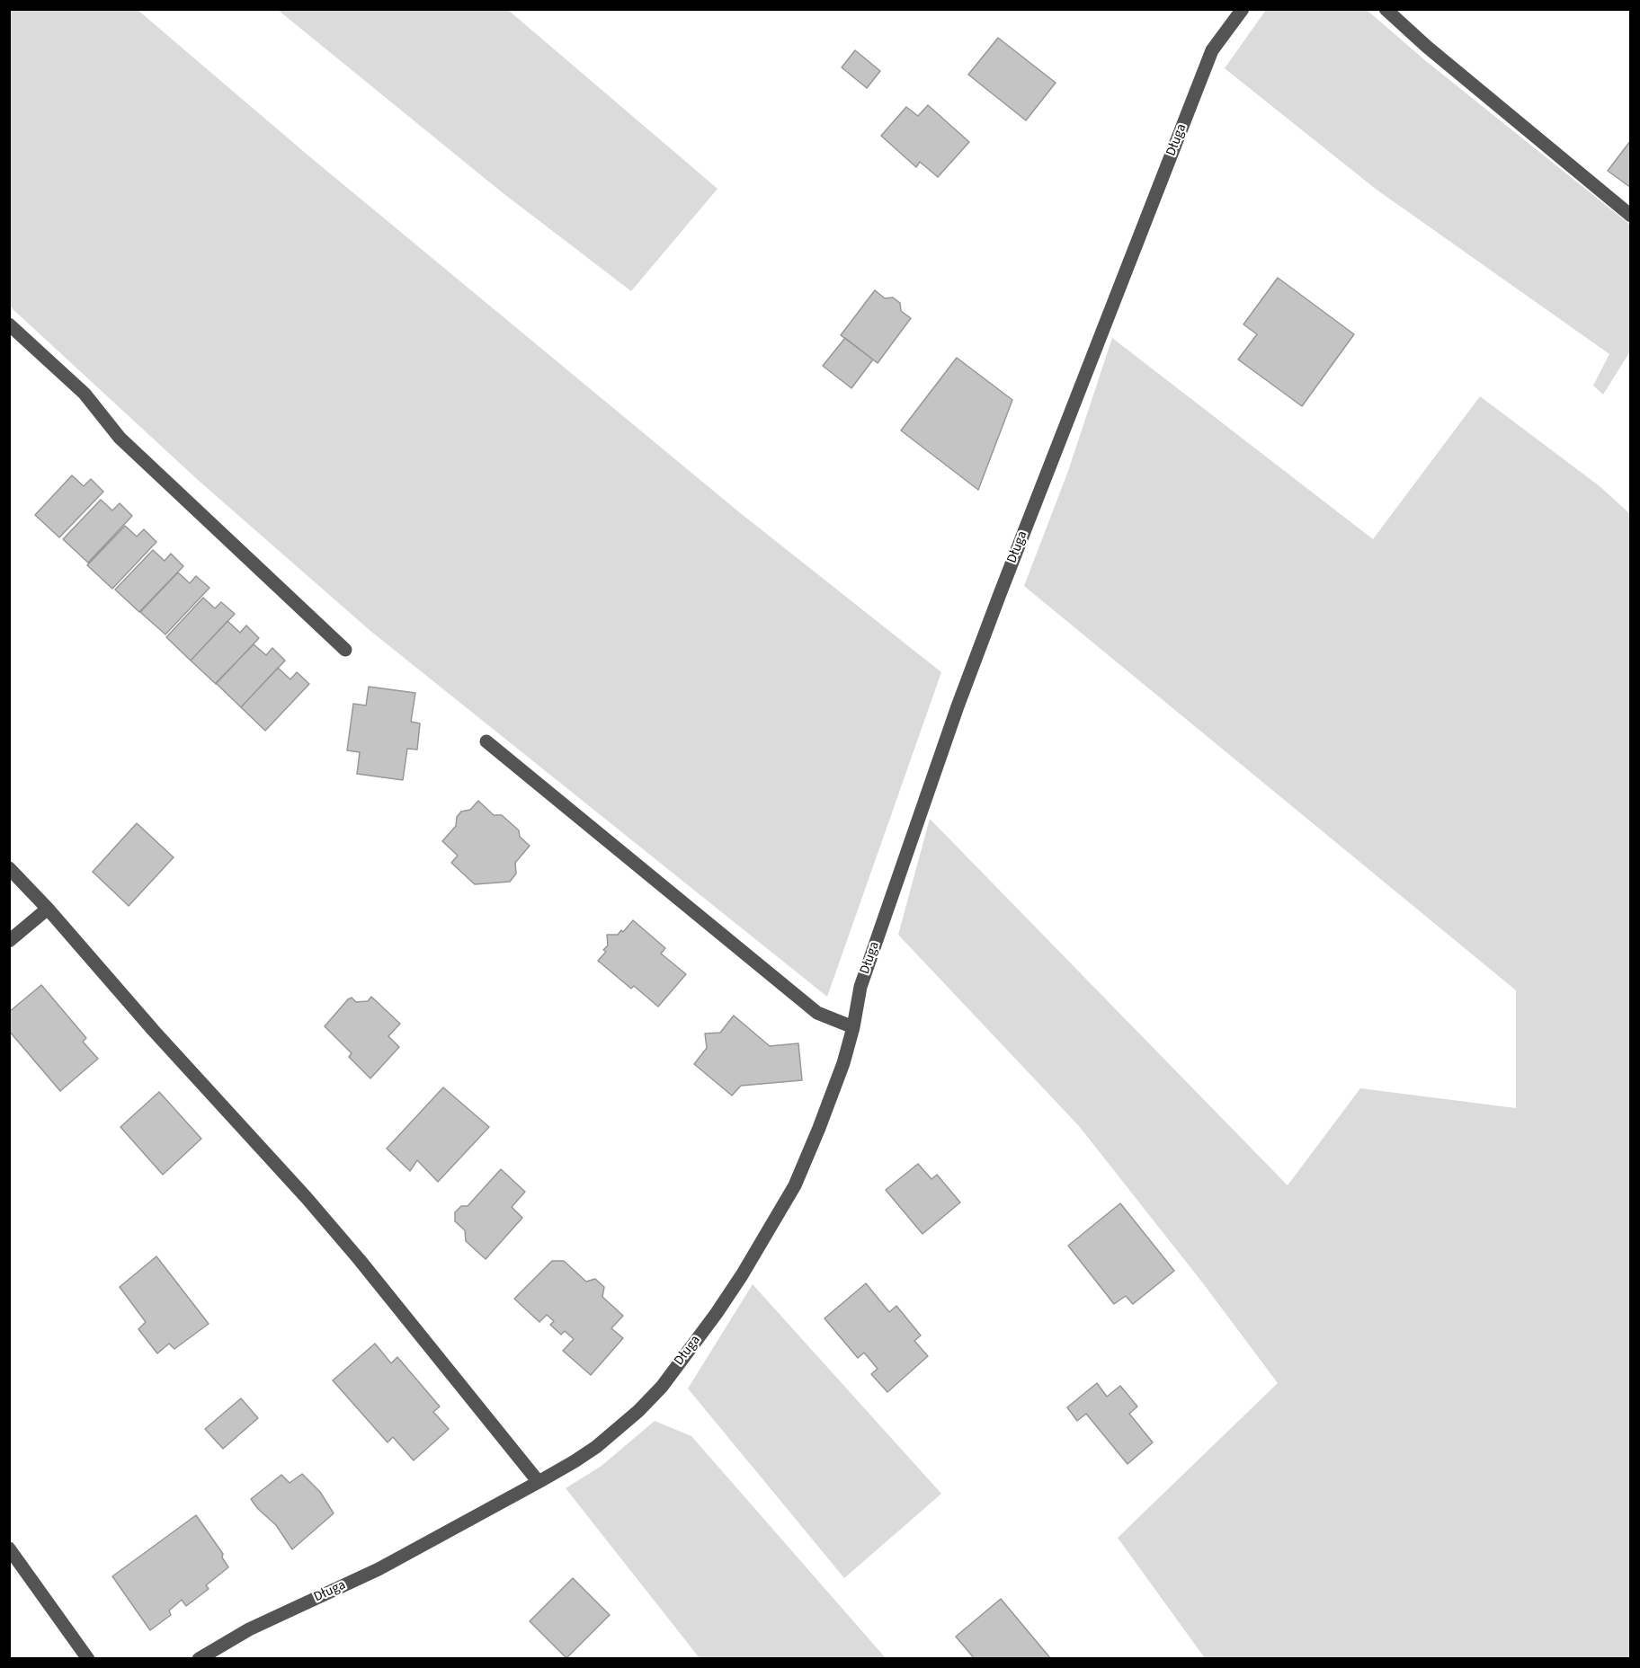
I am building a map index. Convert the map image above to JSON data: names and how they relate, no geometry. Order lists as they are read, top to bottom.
{
  "streets": {
    "street": ["Długa"]
  }
}
